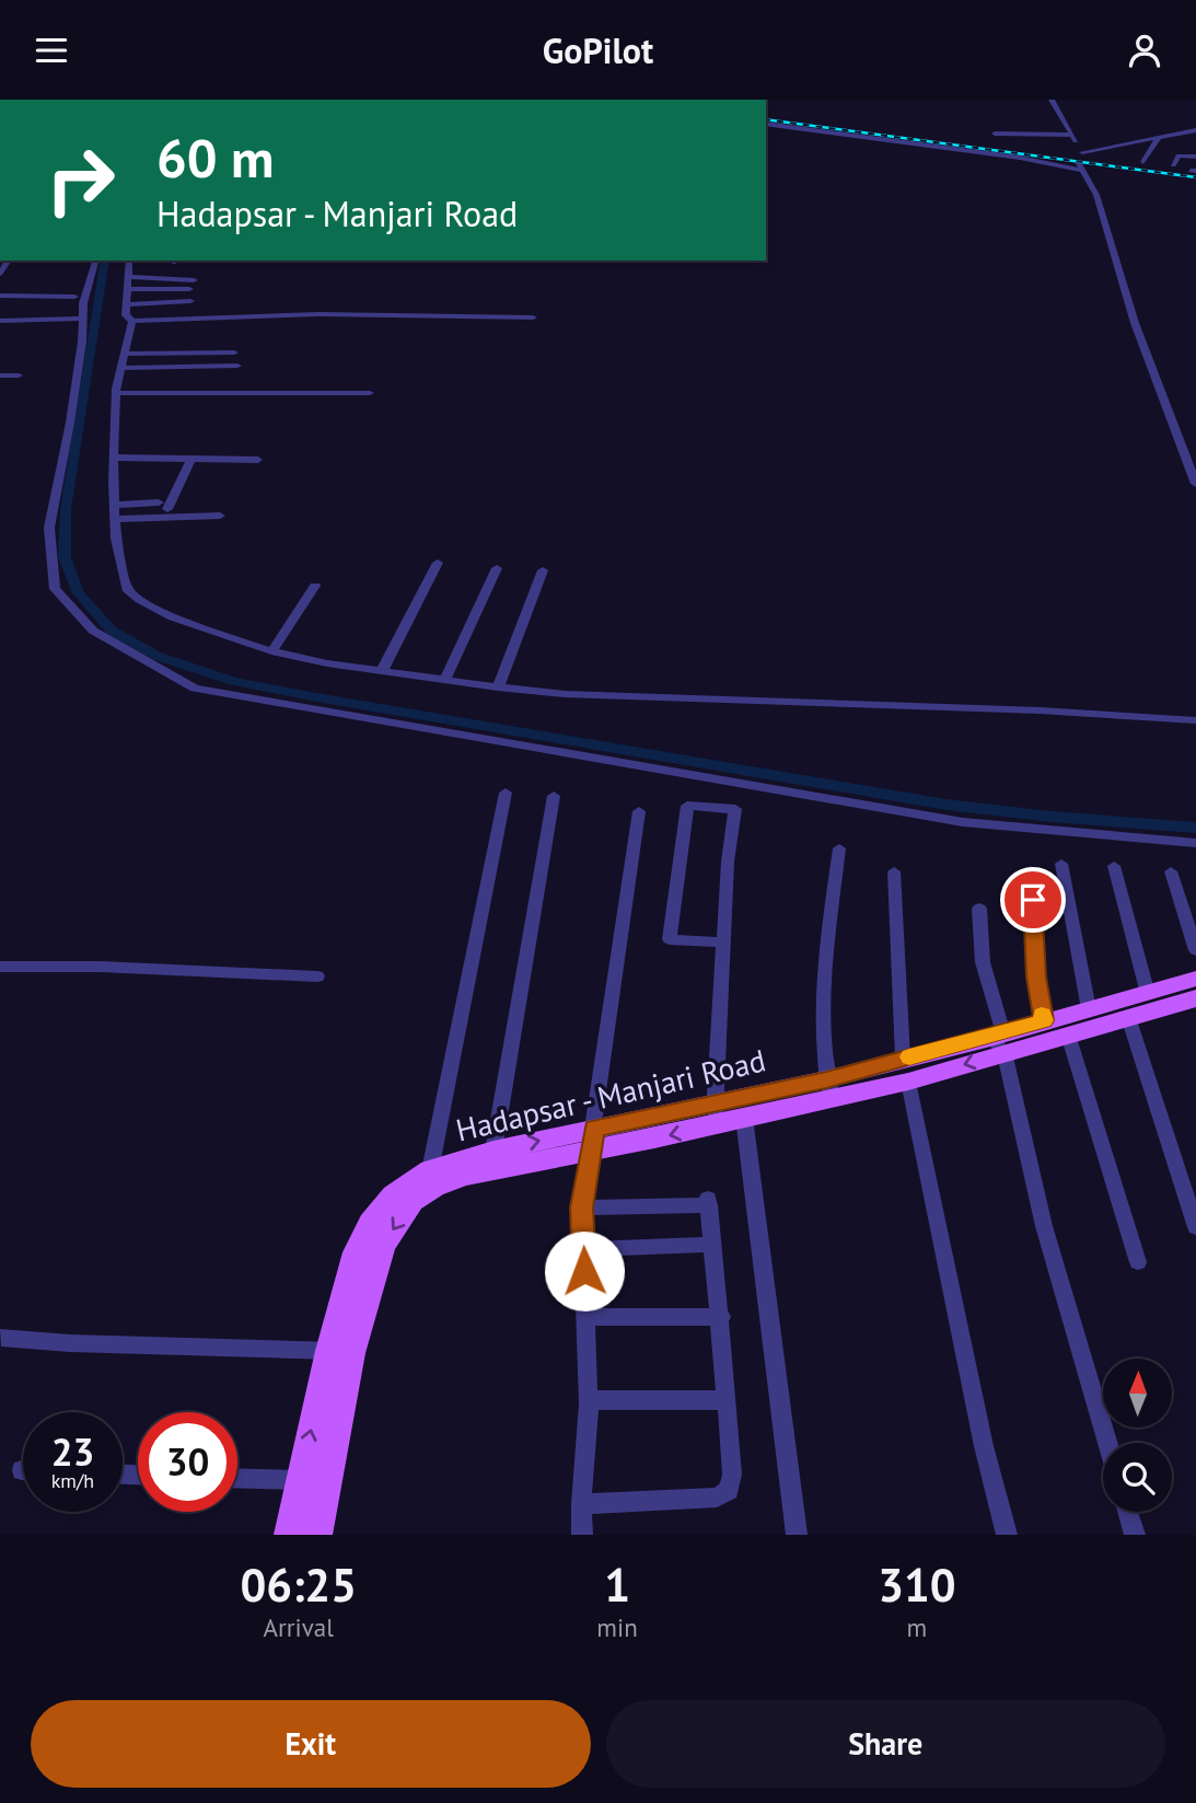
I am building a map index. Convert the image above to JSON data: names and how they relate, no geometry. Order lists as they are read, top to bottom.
{
  "streets": {
    "main road": ["Hadapsar - Manjari Road"]
  },
  "north": "top",
  "page": {
    "header": "GoPilot",
    "turn": ["60 m", "Hadapsar - Manjari Road"],
    "speed": "23 km/h",
    "limit": "30",
    "eta": [
      "06:25",
      "Arrival",
      "1",
      "min",
      "310",
      "m"
    ],
    "buttons": ["Exit", "Share"]
  }
}
